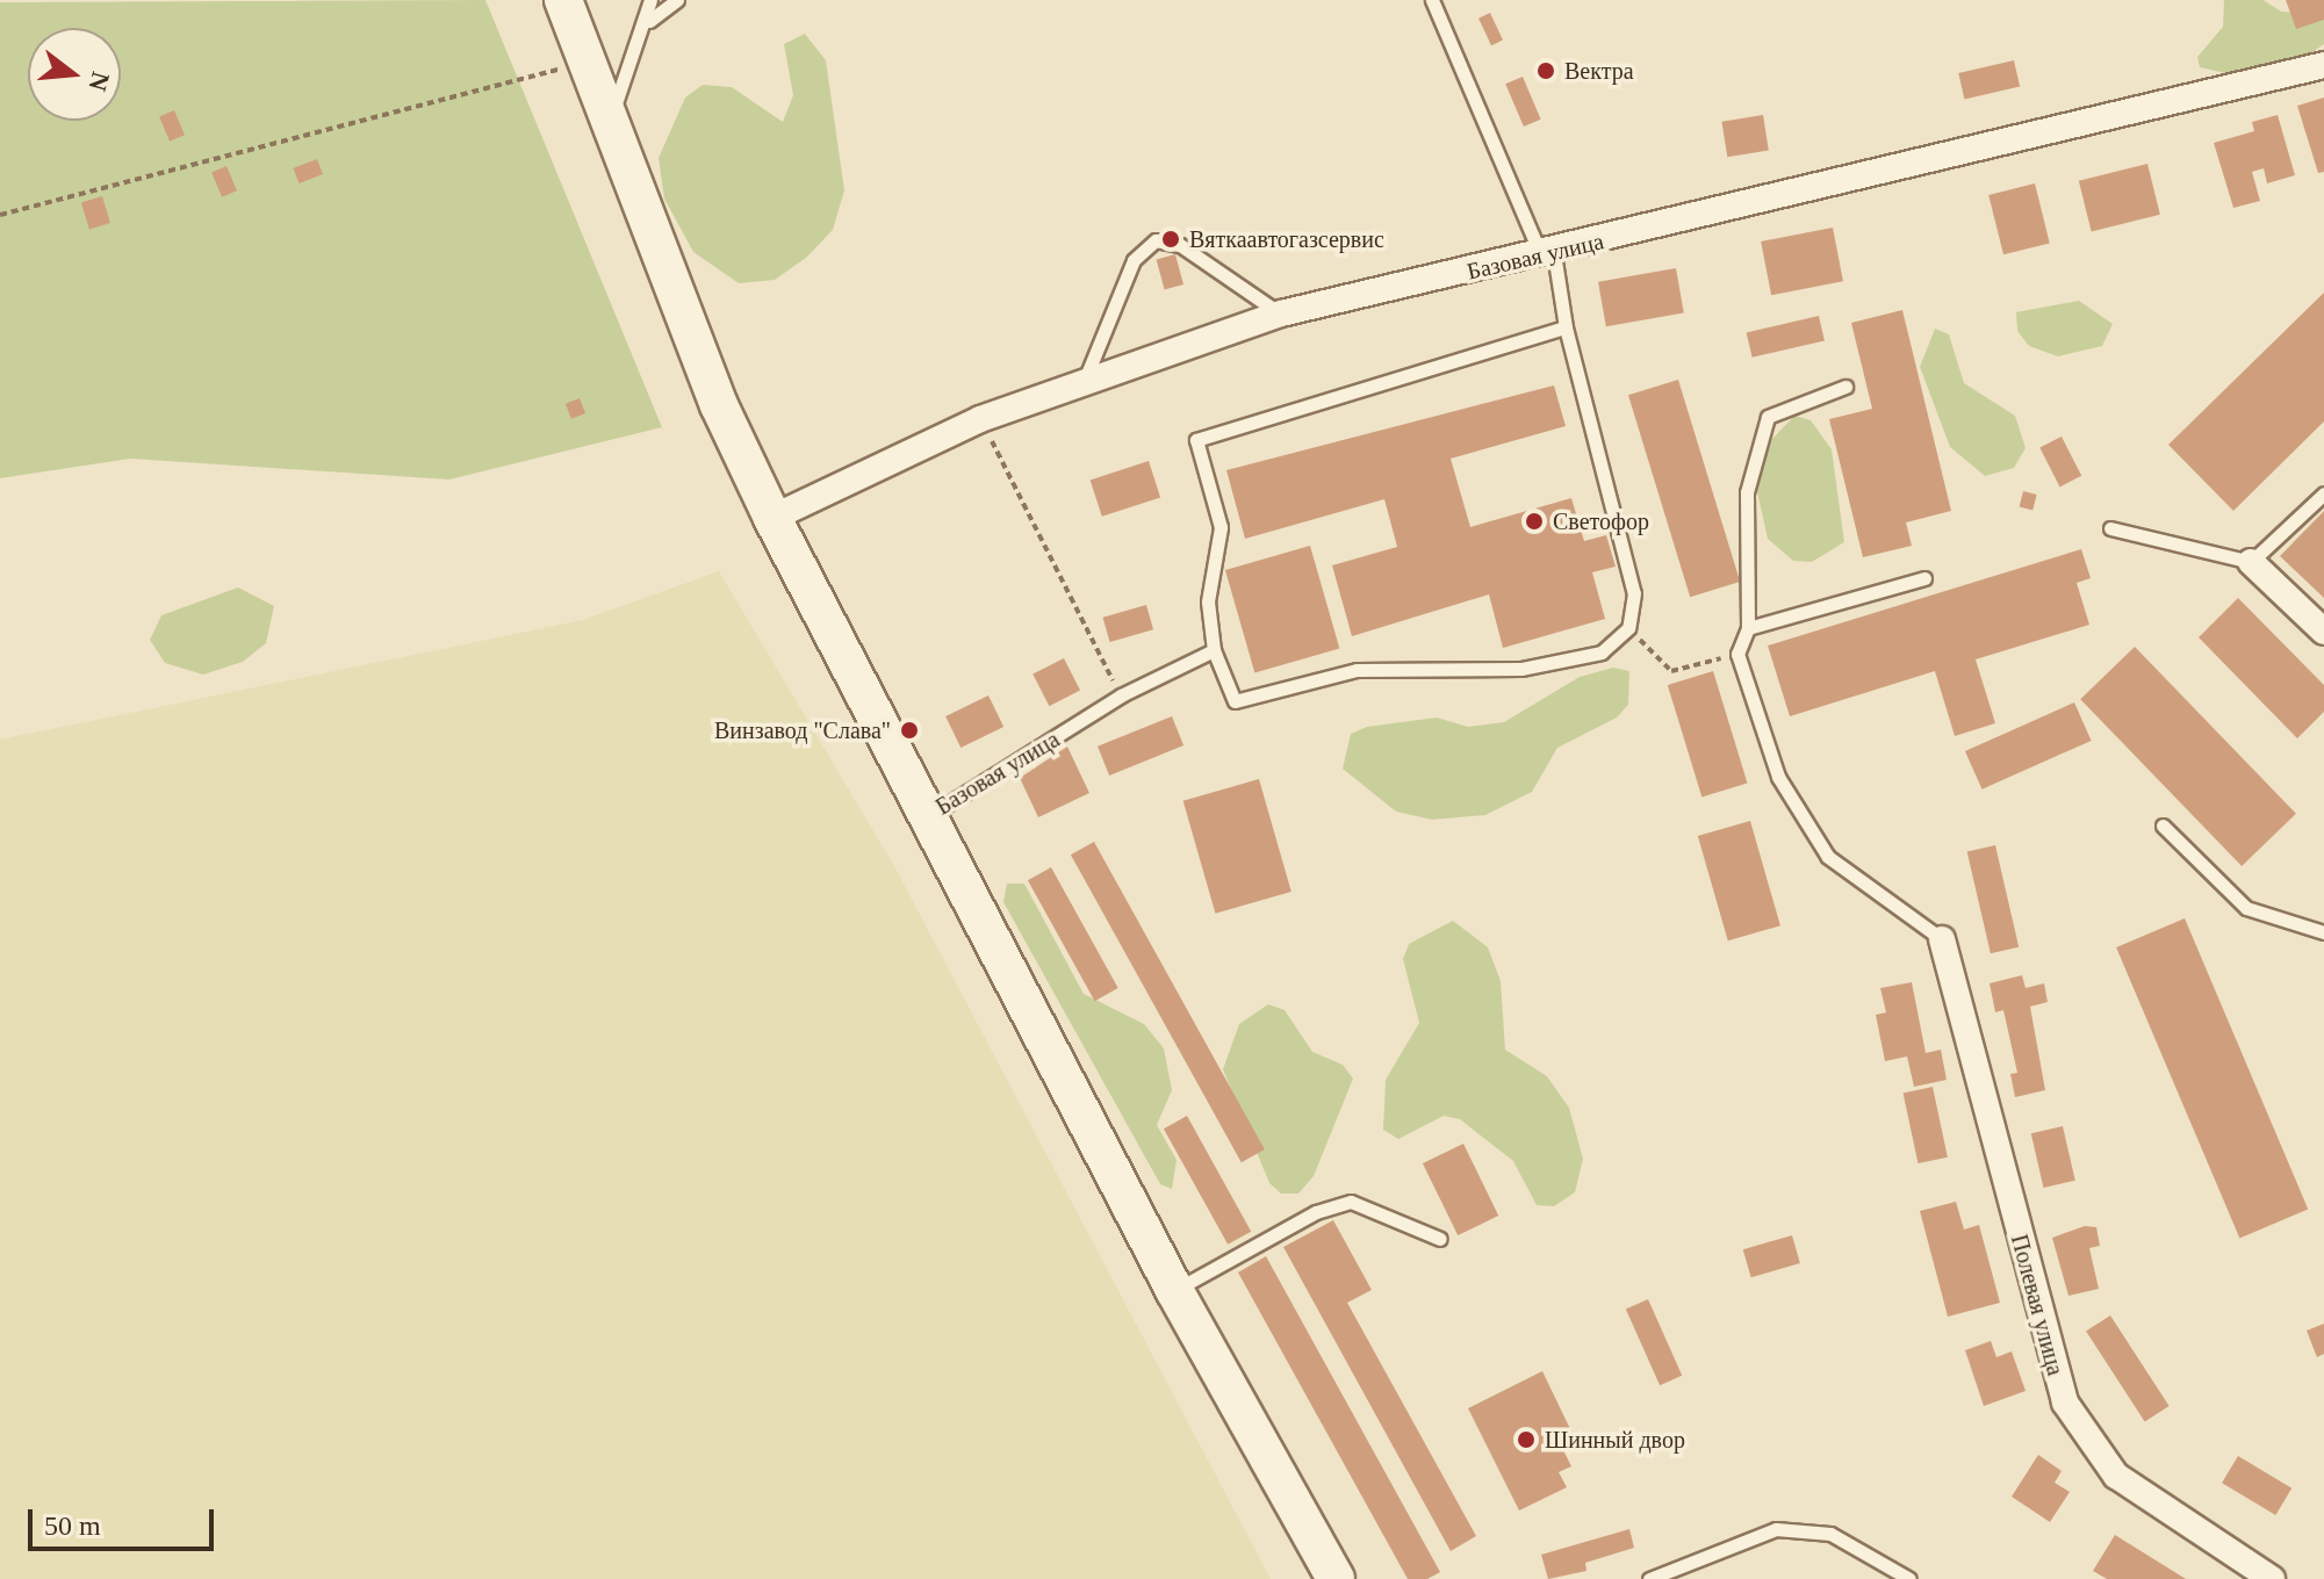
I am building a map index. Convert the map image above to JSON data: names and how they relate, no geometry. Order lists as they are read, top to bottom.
{
  "streets": {
    "street": ["Базовая улица", "Полевая улица"]
  },
  "places": [
    "Вектра",
    "Вяткаавтогазсервис",
    "Светофор",
    "Винзавод \"Слава\"",
    "Шинный двор"
  ],
  "scale_bar": "50 m",
  "north": "right"
}
